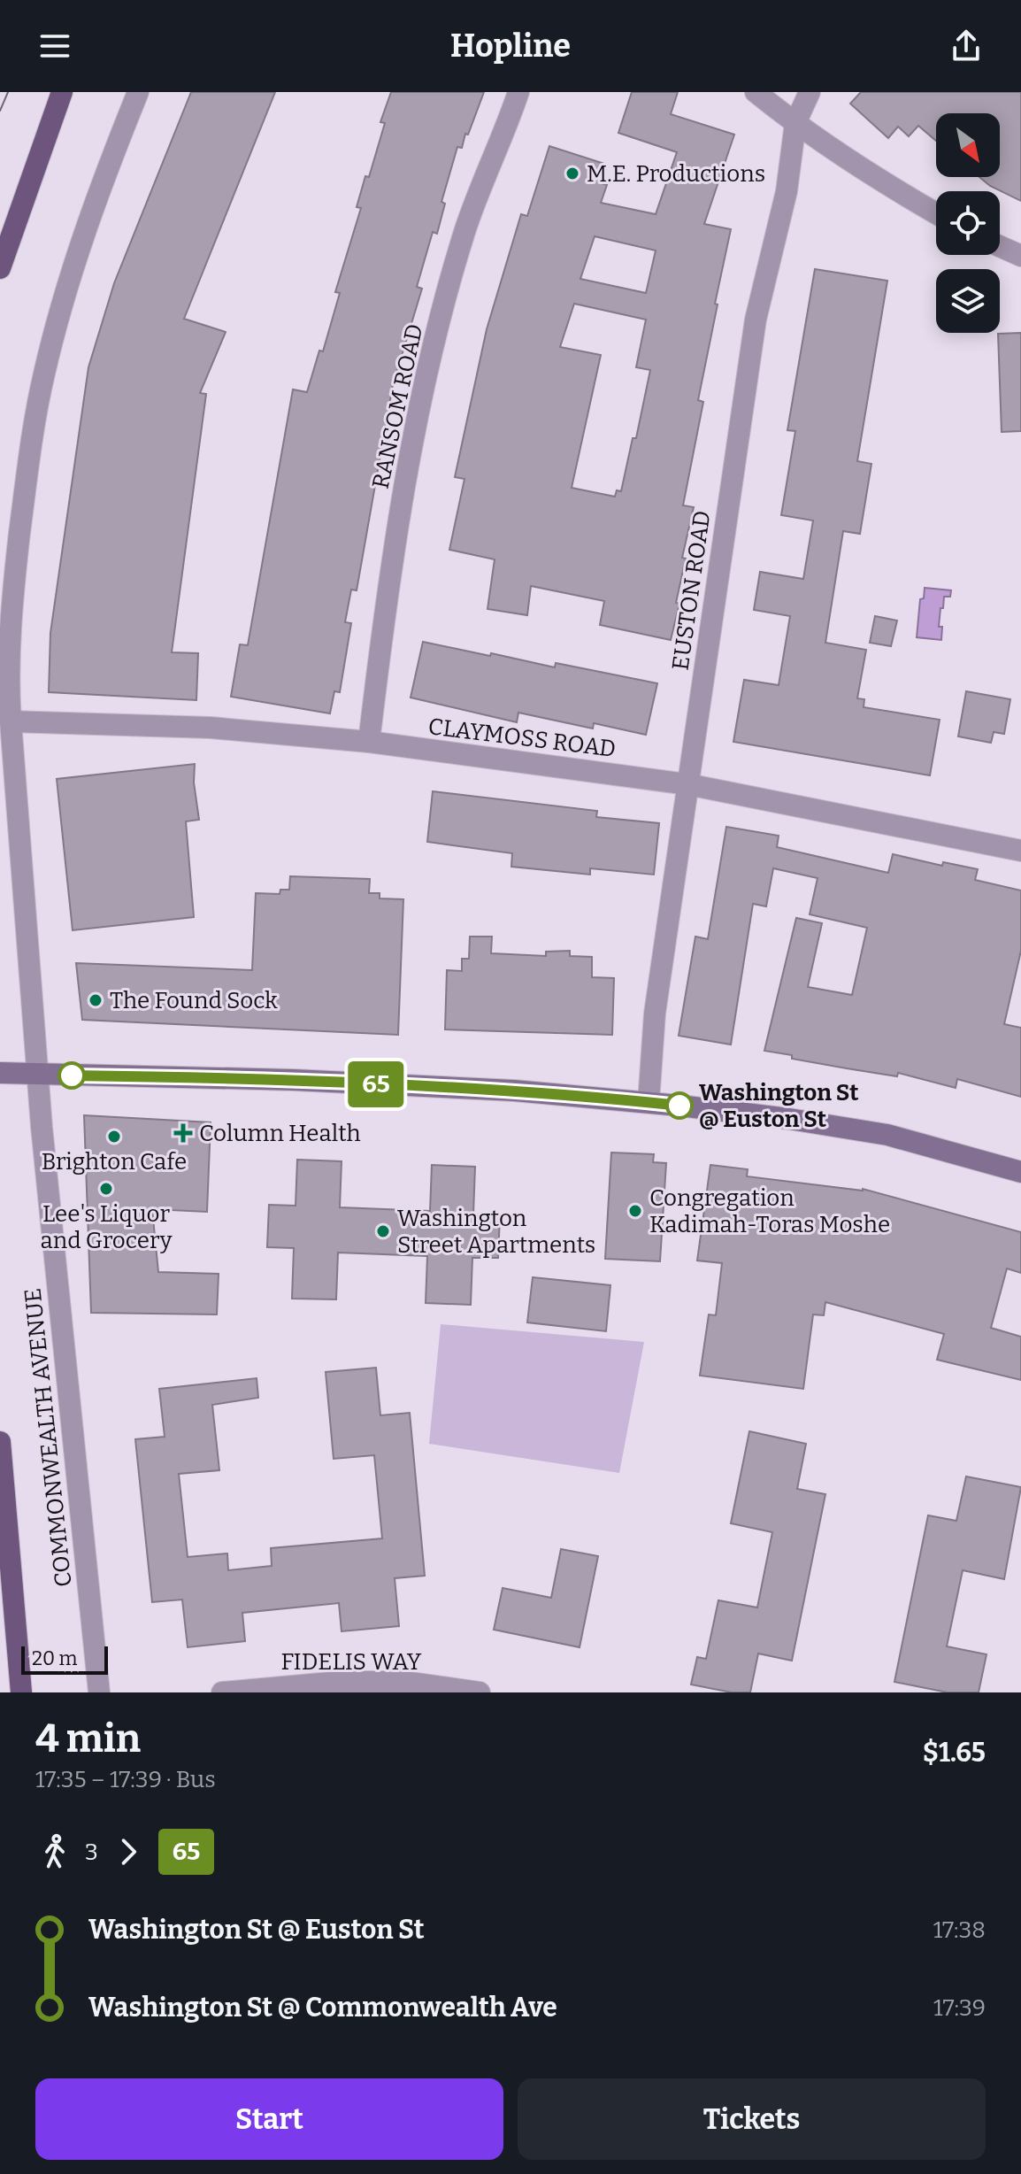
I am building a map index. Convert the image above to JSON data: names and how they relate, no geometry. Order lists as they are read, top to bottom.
{
  "streets": {
    "main road": ["COMMONWEALTH AVENUE"],
    "street": [
      "RANSOM ROAD",
      "EUSTON ROAD",
      "CLAYMOSS ROAD",
      "FIDELIS WAY"
    ]
  },
  "crossings": [
    ["RANSOM ROAD", "CLAYMOSS ROAD"],
    ["EUSTON ROAD", "CLAYMOSS ROAD"],
    ["CLAYMOSS ROAD", "COMMONWEALTH AVENUE"]
  ],
  "places": {
    "other": [
      "M.E. Productions",
      "The Found Sock",
      "Washington St @ Euston St",
      "Brighton Cafe",
      "Lee's Liquor and Grocery",
      "Congregation Kadimah-Toras Moshe",
      "Washington Street Apartments"
    ],
    "health": ["Column Health"]
  },
  "lines": ["bus line 65"],
  "scale_bar": "20 m",
  "north": "bottom right",
  "page": {
    "header": "Hopline",
    "on_map": "65",
    "scale": "20 m",
    "heading": ["4 min", "17:35 – 17:39 · Bus", "$1.65"],
    "legs": ["3", "65"],
    "list": [
      {
        "name": "Washington St @ Euston St",
        "value": "17:38"
      },
      {
        "name": "Washington St @ Commonwealth Ave",
        "value": "17:39"
      }
    ],
    "buttons": ["Start", "Tickets"]
  }
}
